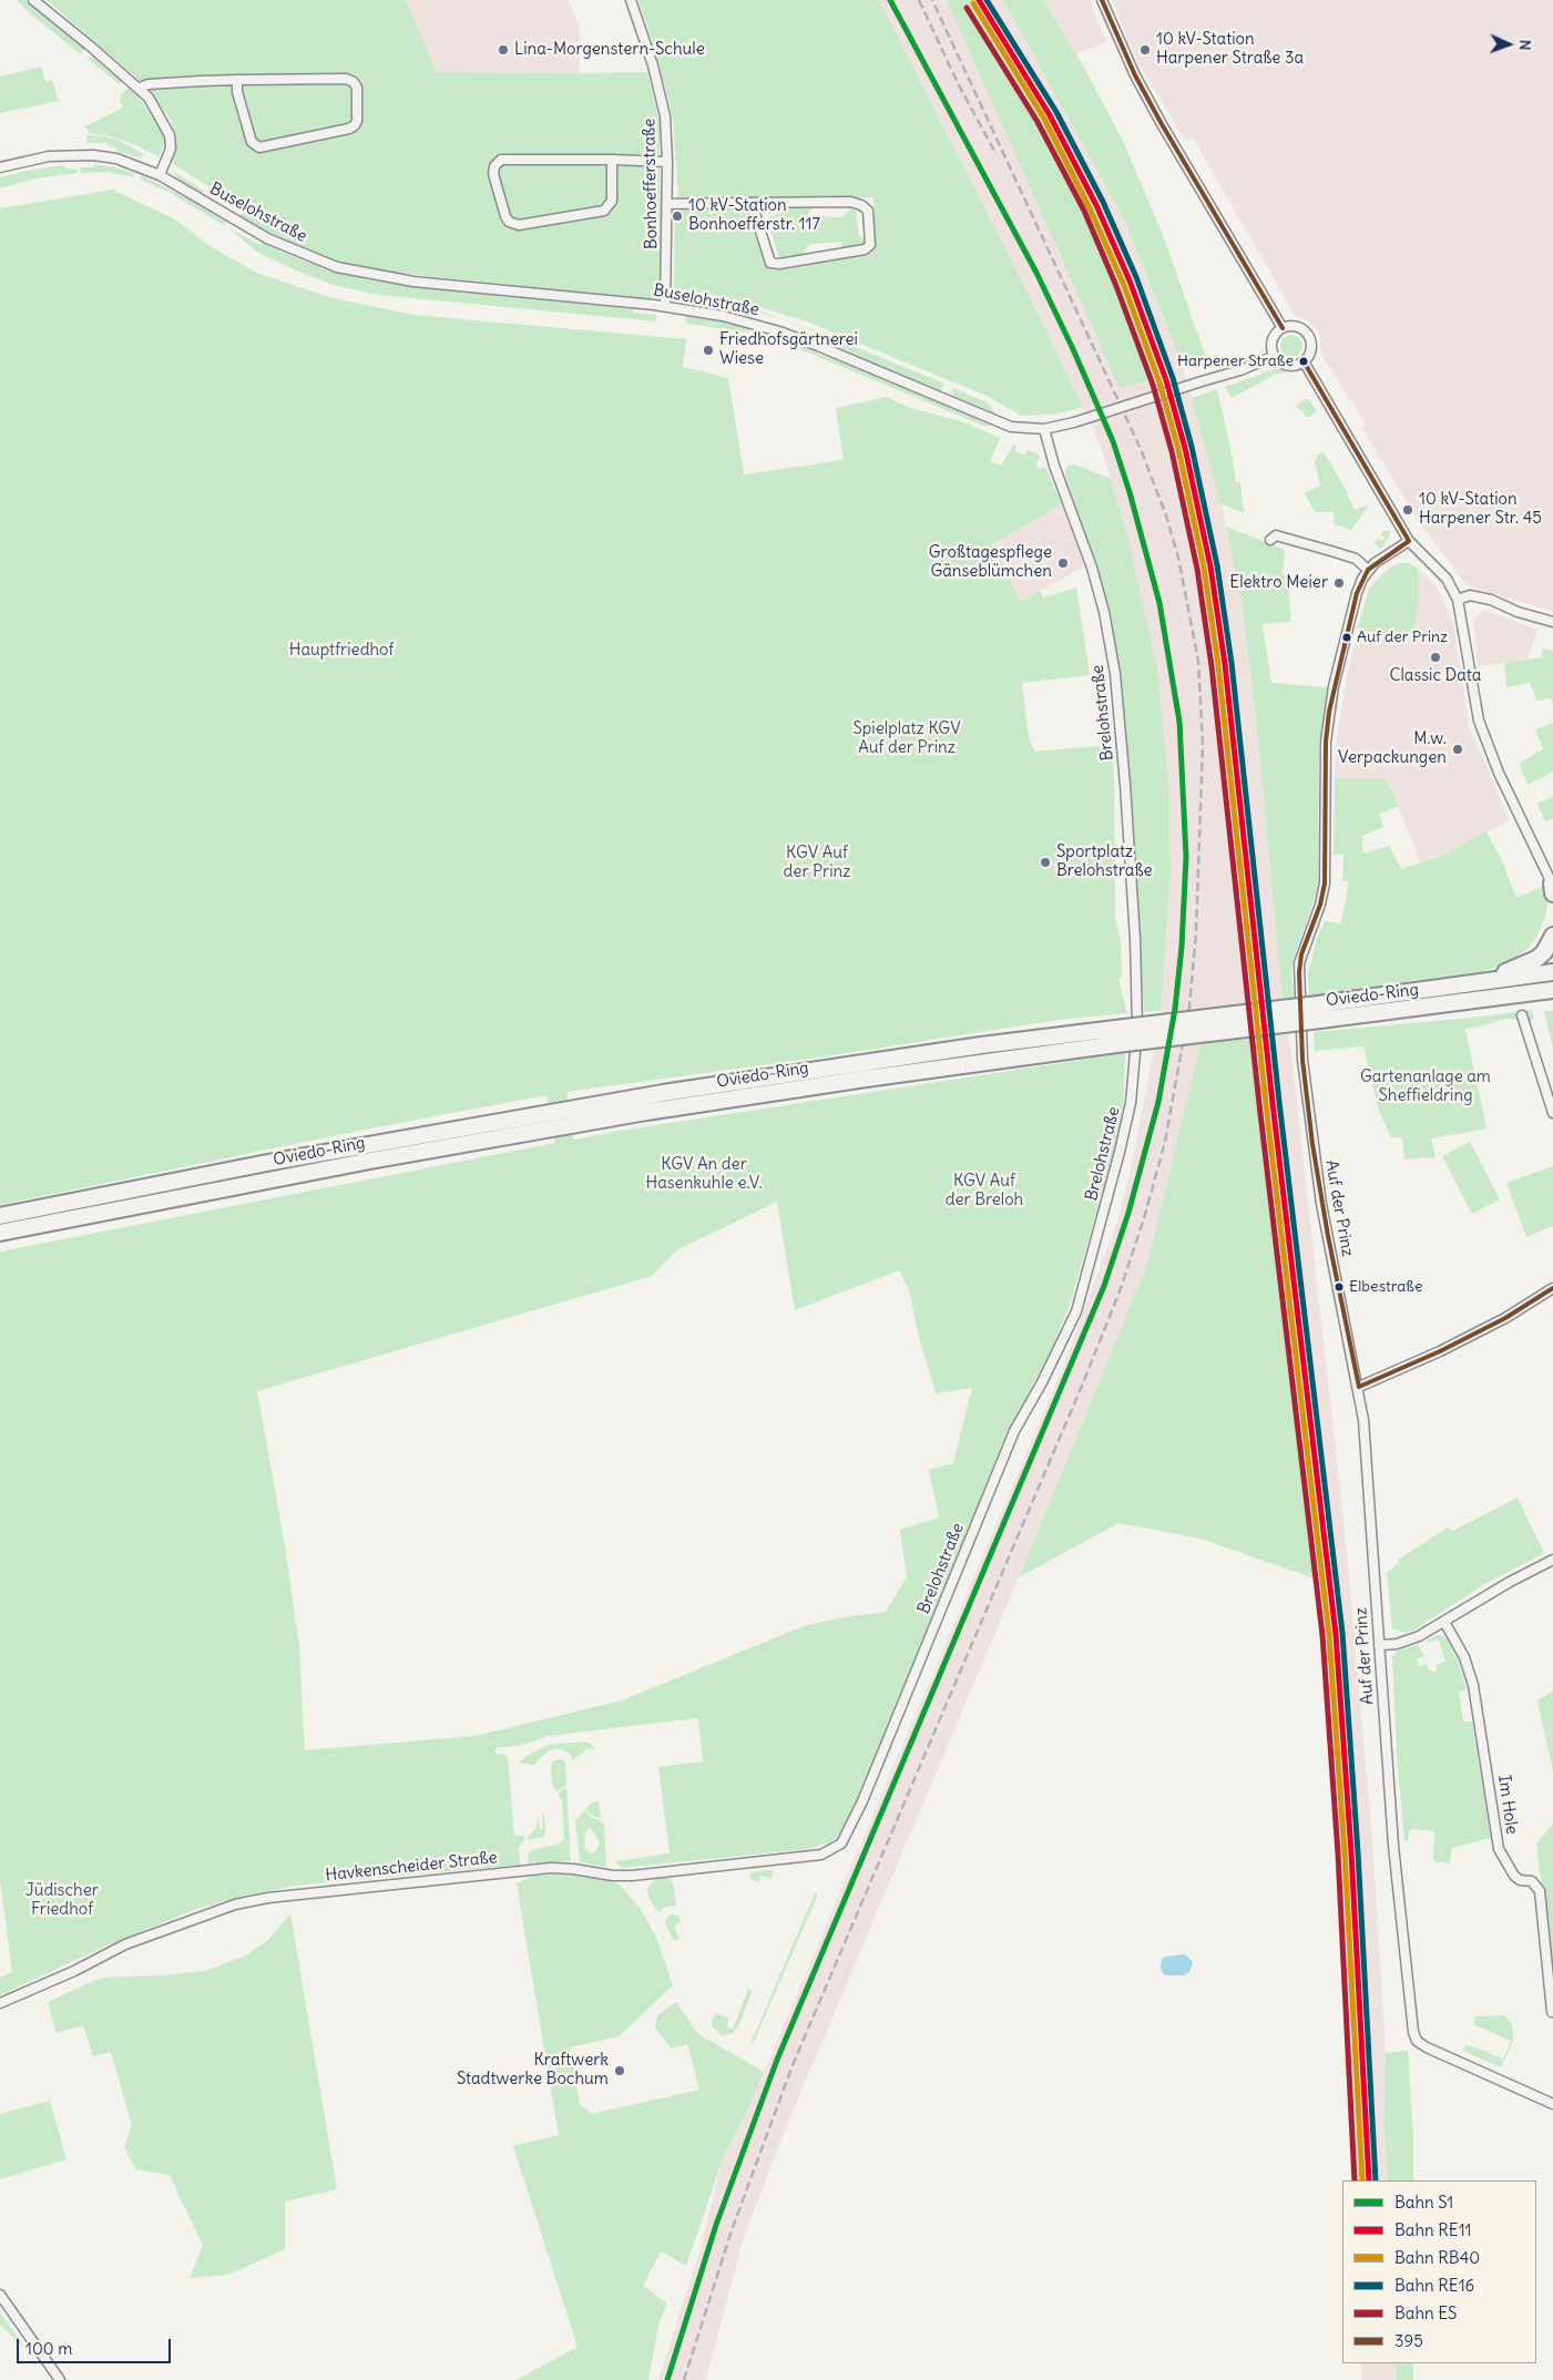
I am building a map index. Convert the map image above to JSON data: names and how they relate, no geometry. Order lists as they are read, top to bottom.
{
  "streets": {
    "highway": ["Oviedo-Ring"],
    "street": [
      "Bonhoefferstraße",
      "Buselohstraße",
      "Brelohstraße",
      "Auf der Prinz",
      "Im Hole",
      "Havkenscheider Straße"
    ]
  },
  "crossings": [
    ["Bonhoefferstraße", "Buselohstraße"],
    ["Buselohstraße", "Brelohstraße"],
    ["Brelohstraße", "Havkenscheider Straße"]
  ],
  "parks": [
    "Hauptfriedhof",
    "Spielplatz KGV Auf der Prinz",
    "KGV Auf der Prinz",
    "Gartenanlage am Sheffieldring",
    "KGV An der Hasenkuhle e.V.",
    "KGV Auf der Breloh",
    "Jüdischer Friedhof"
  ],
  "places": [
    "Lina-Morgenstern-Schule",
    "10 kV-Station Harpener Straße 3a",
    "10 kV-Station Bonhoefferstr. 117",
    "Friedhofsgärtnerei Wiese",
    "Harpener Straße",
    "10 kV-Station Harpener Str. 45",
    "Großtagespflege Gänseblümchen",
    "Elektro Meier",
    "Auf der Prinz",
    "Classic Data",
    "M.w. Verpackungen",
    "Sportplatz Brelohstraße",
    "Elbestraße",
    "Kraftwerk Stadtwerke Bochum"
  ],
  "lines": [
    "rail line S1",
    "rail line RE11",
    "rail line RE16",
    "transit line 395",
    "rail line RB40",
    "rail line ES"
  ],
  "legend": [
    "Bahn S1",
    "Bahn RE11",
    "Bahn RB40",
    "Bahn RE16",
    "Bahn ES",
    "395"
  ],
  "scale_bar": "100 m",
  "north": "right"
}
